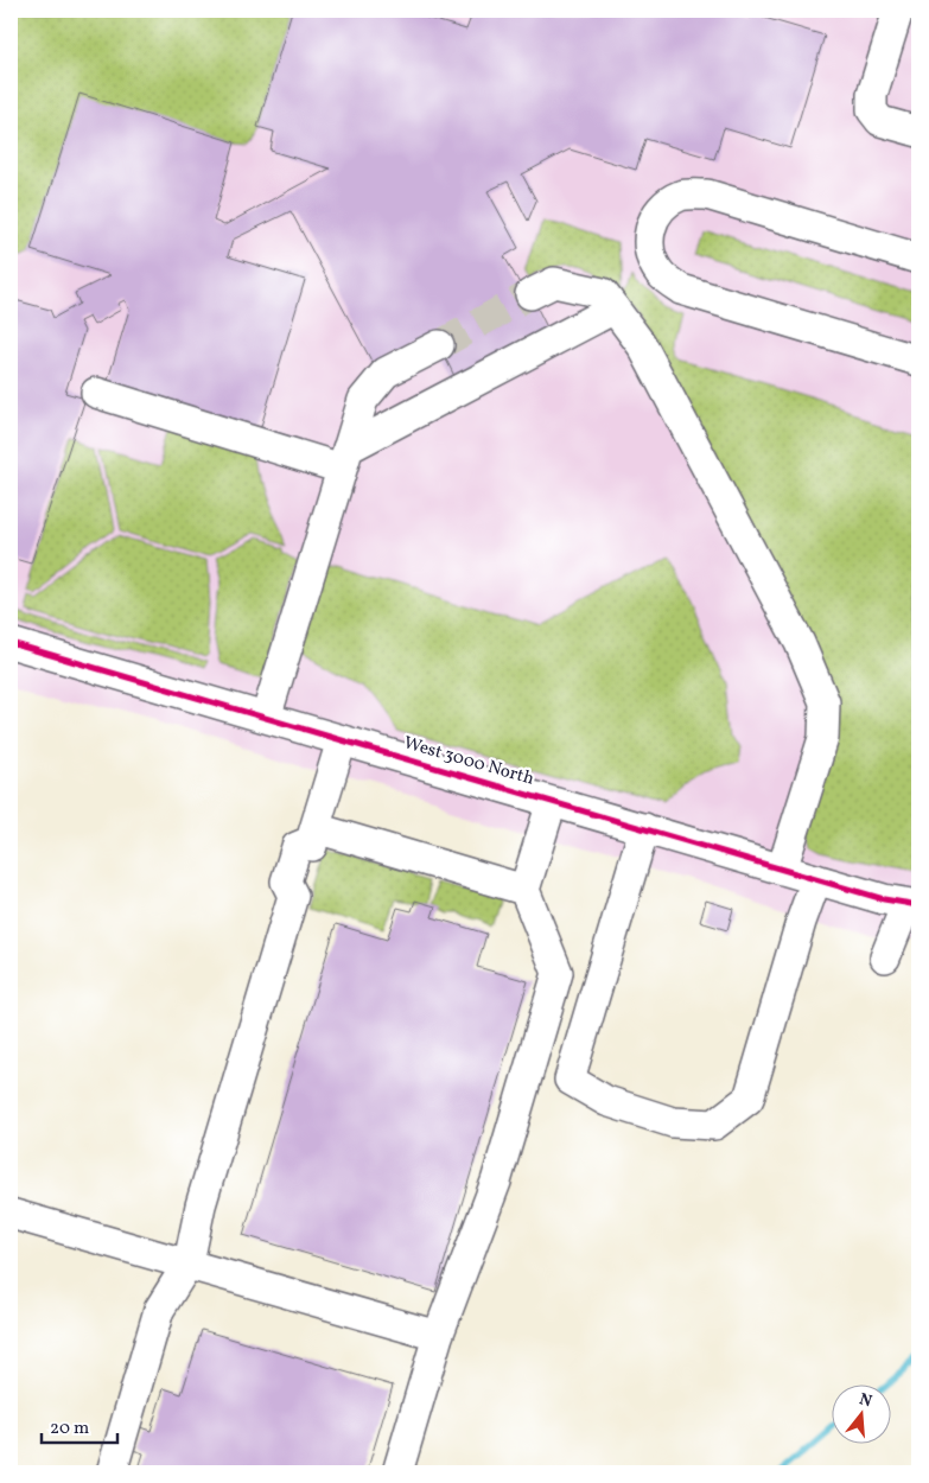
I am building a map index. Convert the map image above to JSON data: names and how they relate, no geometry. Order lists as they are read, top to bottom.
{
  "streets": {
    "street": ["West 3000 North"]
  },
  "scale_bar": "20 m",
  "north": "top"
}
